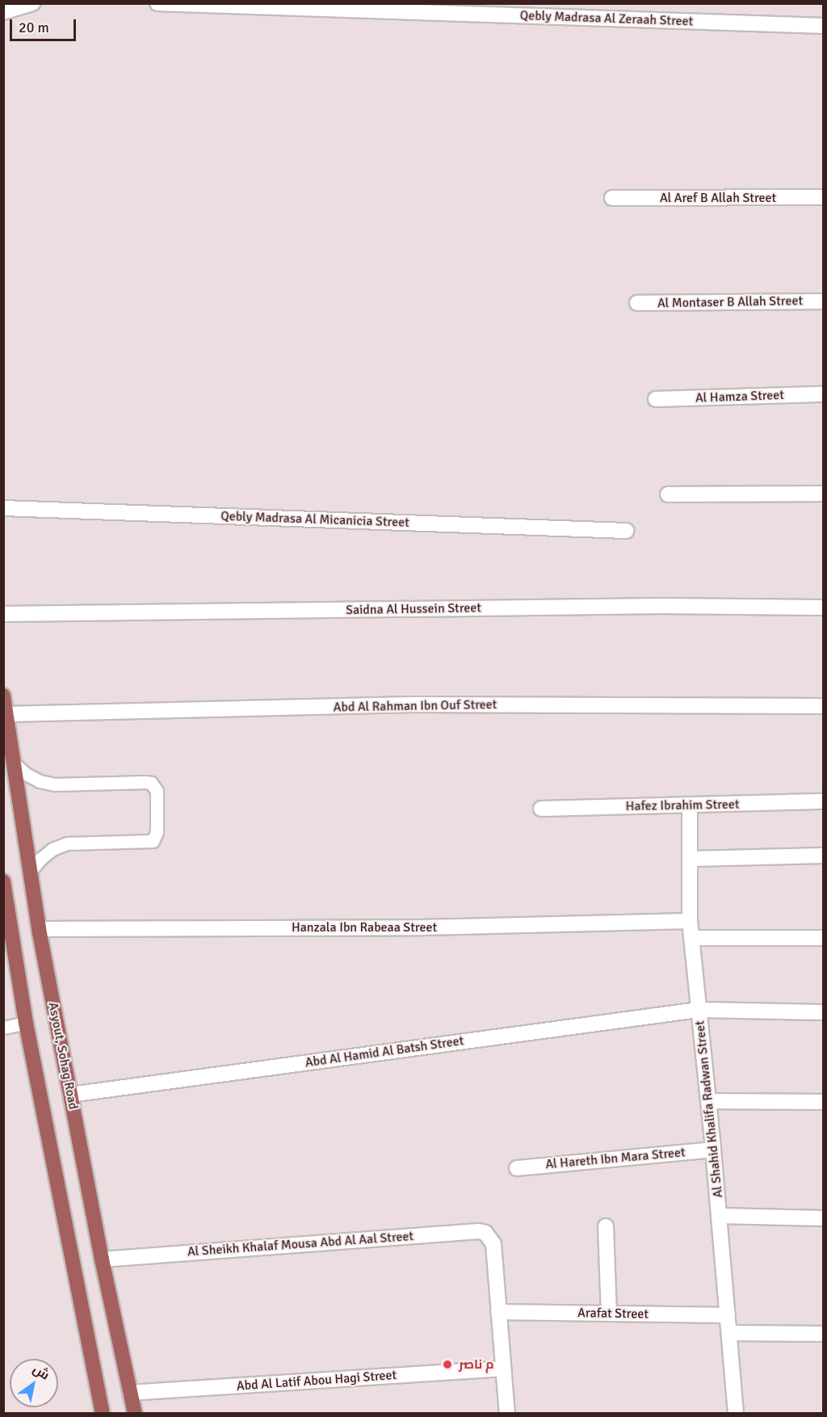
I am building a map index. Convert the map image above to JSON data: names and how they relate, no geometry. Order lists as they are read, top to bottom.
{
  "streets": {
    "main road": ["Asyout, Sohag Road"],
    "street": [
      "Qebly Madrasa Al Zeraah Street",
      "Al Aref B Allah Street",
      "Al Montaser B Allah Street",
      "Al Hamza Street",
      "Qebly Madrasa Al Micanicia Street",
      "Saidna Al Hussein Street",
      "Abd Al Rahman Ibn Ouf Street",
      "Hafez Ibrahim Street",
      "Hanzala Ibn Rabeaa Street",
      "Abd Al Hamid Al Batsh Street",
      "Al Shahid Khalifa Radwan Street",
      "Al Hareth Ibn Mara Street",
      "Al Sheikh Khalaf Mousa Abd Al Aal Street",
      "Arafat Street",
      "Abd Al Latif Abou Hagi Street"
    ]
  },
  "crossings": [
    ["Abd Al Rahman Ibn Ouf Street", "Asyout, Sohag Road"],
    ["Hafez Ibrahim Street", "Al Shahid Khalifa Radwan Street"],
    ["Hanzala Ibn Rabeaa Street", "Asyout, Sohag Road"],
    ["Hanzala Ibn Rabeaa Street", "Al Shahid Khalifa Radwan Street"],
    ["Abd Al Hamid Al Batsh Street", "Asyout, Sohag Road"],
    ["Abd Al Hamid Al Batsh Street", "Al Shahid Khalifa Radwan Street"],
    ["Asyout, Sohag Road", "Al Sheikh Khalaf Mousa Abd Al Aal Street"],
    ["Asyout, Sohag Road", "Abd Al Latif Abou Hagi Street"],
    ["Al Shahid Khalifa Radwan Street", "Al Hareth Ibn Mara Street"],
    ["Al Shahid Khalifa Radwan Street", "Arafat Street"],
    ["Al Sheikh Khalaf Mousa Abd Al Aal Street", "Arafat Street"]
  ],
  "places": ["م ناصر"],
  "scale_bar": "20 m",
  "north": "top right"
}
